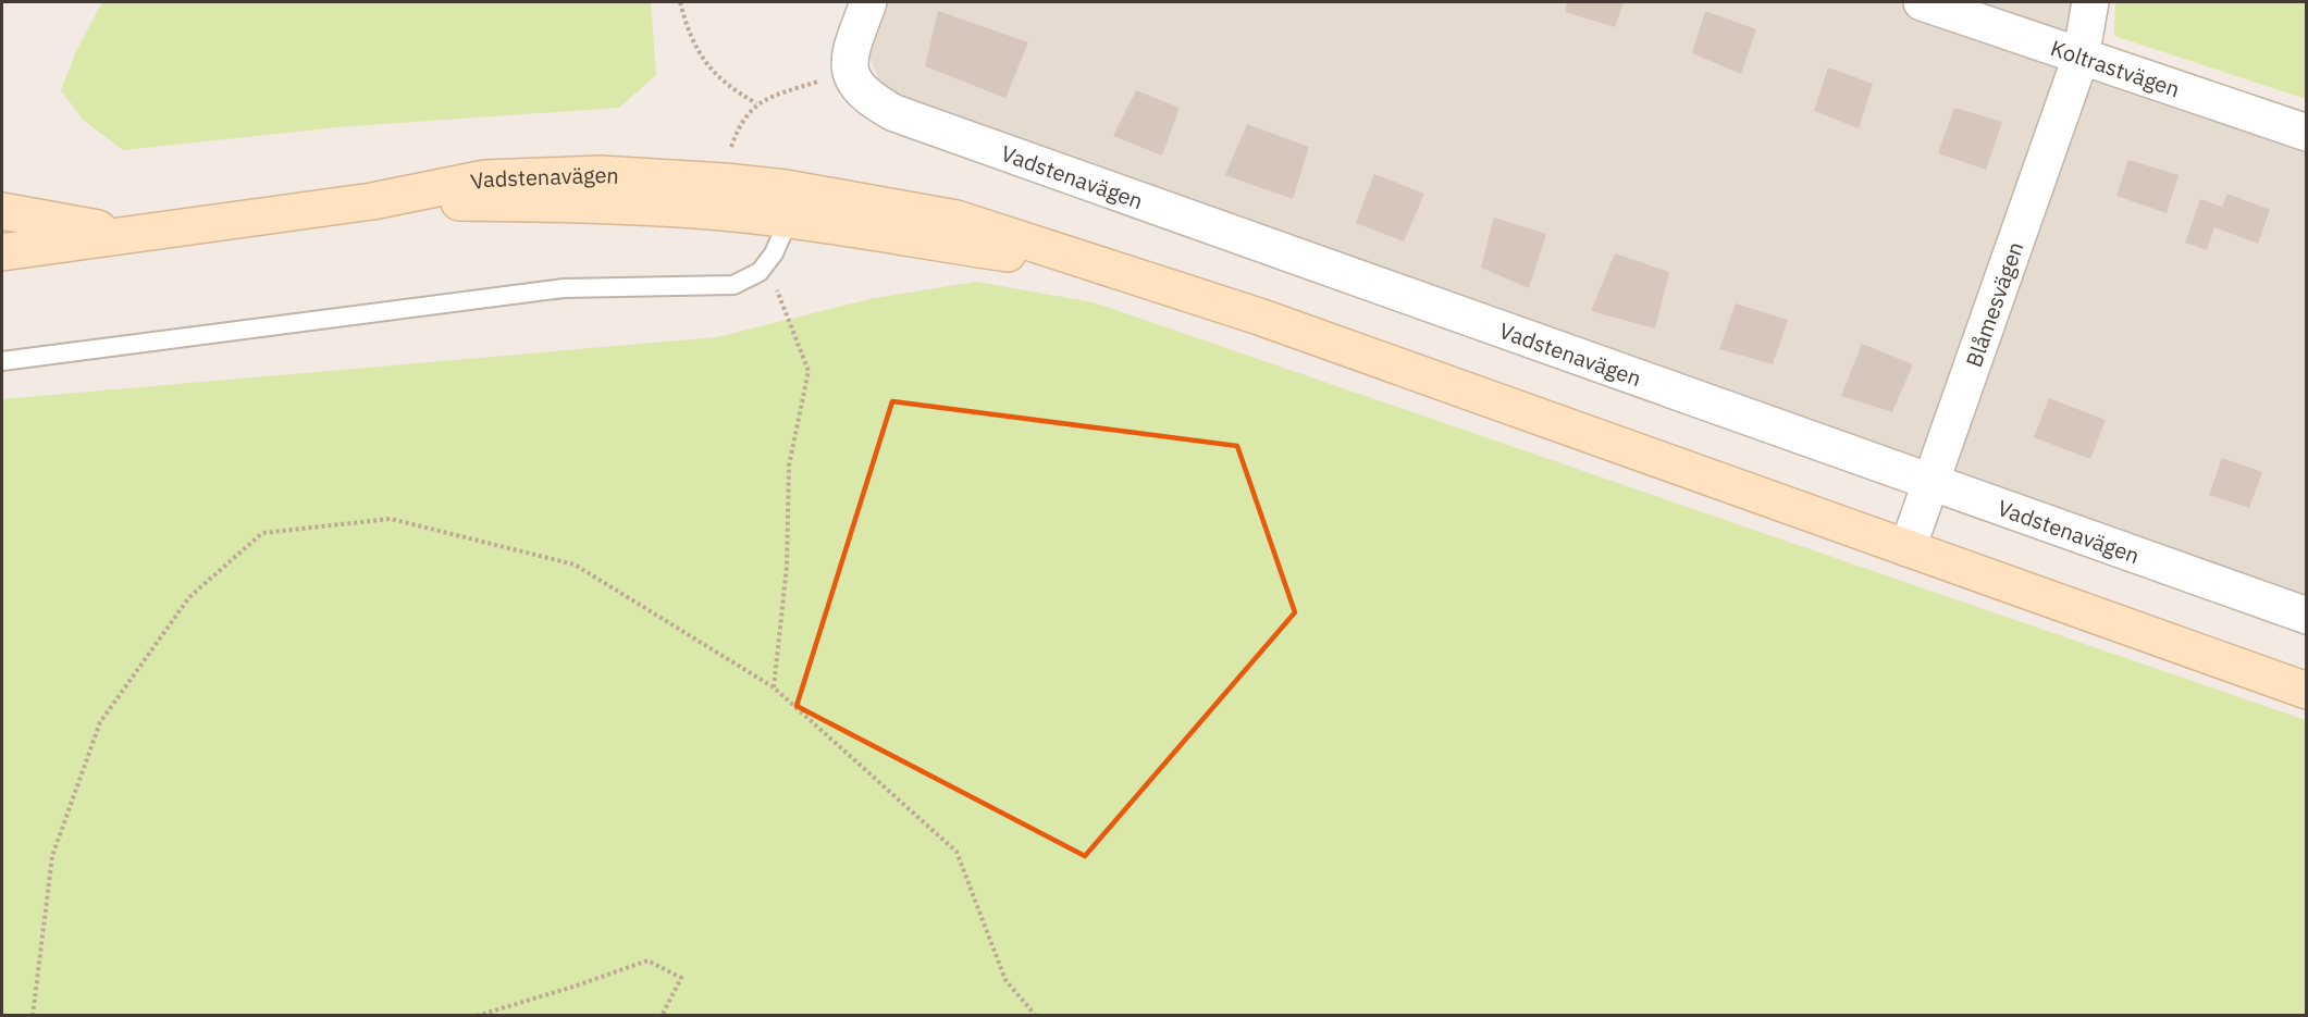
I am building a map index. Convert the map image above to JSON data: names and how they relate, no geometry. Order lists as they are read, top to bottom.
{
  "streets": {
    "main road": ["Vadstenavägen"],
    "street": ["Koltrastvägen", "Blåmesvägen"]
  },
  "crossings": [
    ["Koltrastvägen", "Blåmesvägen"],
    ["Vadstenavägen", "Blåmesvägen"]
  ]
}
